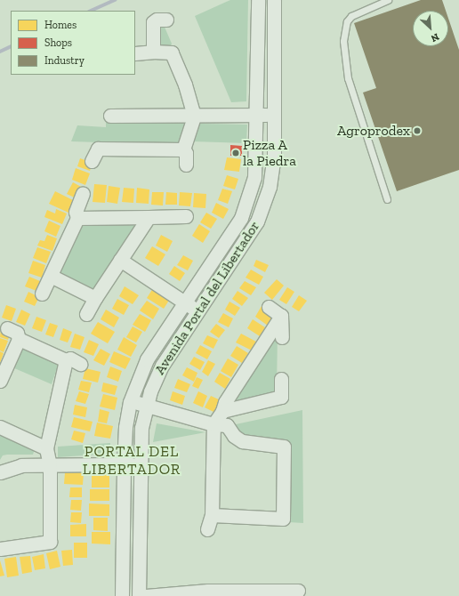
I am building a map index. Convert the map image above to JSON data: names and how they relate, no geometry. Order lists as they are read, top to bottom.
{
  "streets": {
    "street": ["Avenida Portal del Libertador"]
  },
  "districts": ["PORTAL DEL LIBERTADOR"],
  "places": ["Agroprodex", "Pizza A la Piedra"],
  "legend": ["Homes", "Shops", "Industry"],
  "north": "bottom right"
}
